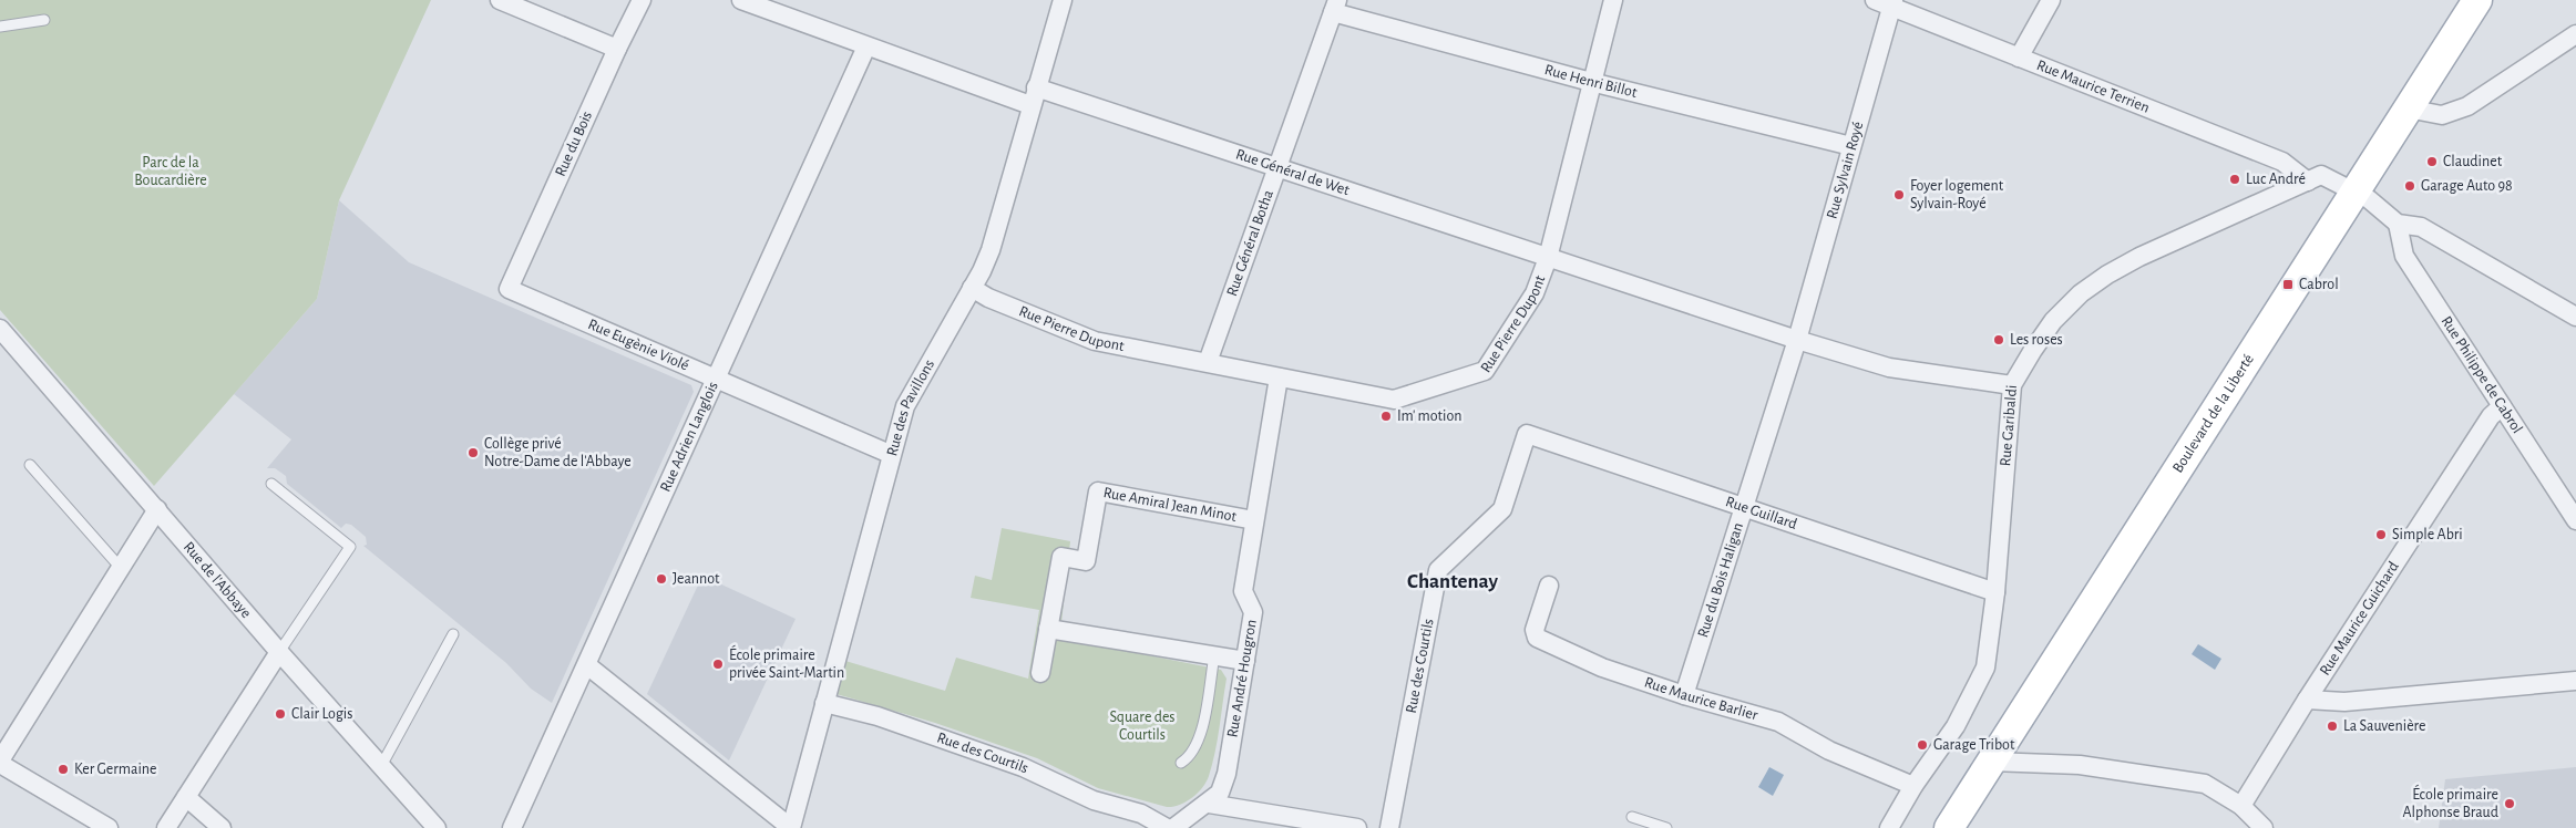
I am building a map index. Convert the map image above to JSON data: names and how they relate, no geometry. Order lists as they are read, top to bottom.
{
  "streets": {
    "main road": ["Boulevard de la Liberté"],
    "street": [
      "Rue Henri Billot",
      "Rue Maurice Terrien",
      "Rue du Bois",
      "Rue Sylvain Royé",
      "Rue Général de Wet",
      "Rue Général Botha",
      "Rue Pierre Dupont",
      "Rue Eugènie Violé",
      "Rue Philippe de Cabrol",
      "Rue des Pavillons",
      "Rue Garibaldi",
      "Rue Adrien Langlois",
      "Rue Amiral Jean Minot",
      "Rue Guillard",
      "Rue de l'Abbaye",
      "Rue du Bois Haligan",
      "Rue Maurice Guichard",
      "Rue des Courtils",
      "Rue André Hougron",
      "Rue Maurice Barlier"
    ]
  },
  "crossings": [
    ["Rue Henri Billot", "Rue Sylvain Royé"],
    ["Rue Henri Billot", "Rue Général Botha"],
    ["Rue Maurice Terrien", "Rue Sylvain Royé"],
    ["Rue Maurice Terrien", "Rue Garibaldi"],
    ["Rue du Bois", "Rue Eugènie Violé"],
    ["Rue Sylvain Royé", "Rue Pierre Dupont"],
    ["Rue Sylvain Royé", "Rue du Bois Haligan"],
    ["Rue Général de Wet", "Rue Général Botha"],
    ["Rue Général de Wet", "Rue Pierre Dupont"],
    ["Rue Général de Wet", "Rue des Pavillons"],
    ["Rue Général Botha", "Rue Pierre Dupont"],
    ["Rue Pierre Dupont", "Rue des Pavillons"],
    ["Rue Pierre Dupont", "Rue Garibaldi"],
    ["Rue Pierre Dupont", "Rue du Bois Haligan"],
    ["Rue Pierre Dupont", "Rue André Hougron"],
    ["Rue Eugènie Violé", "Rue des Pavillons"],
    ["Rue Eugènie Violé", "Rue Adrien Langlois"],
    ["Rue Philippe de Cabrol", "Rue Maurice Guichard"],
    ["Rue des Pavillons", "Rue des Courtils"],
    ["Boulevard de la Liberté", "Rue Garibaldi"],
    ["Rue Garibaldi", "Rue Guillard"],
    ["Rue Garibaldi", "Rue Maurice Barlier"],
    ["Rue Amiral Jean Minot", "Rue André Hougron"],
    ["Rue Guillard", "Rue du Bois Haligan"],
    ["Rue Guillard", "Rue des Courtils"],
    ["Rue du Bois Haligan", "Rue Maurice Barlier"]
  ],
  "districts": ["Chantenay"],
  "parks": ["Parc de la Boucardière", "Square des Courtils"],
  "places": {
    "other": [
      "Claudinet",
      "Luc André",
      "Garage Auto 98",
      "Foyer logement Sylvain-Royé",
      "Les roses",
      "Im' motion",
      "Collège privé Notre-Dame de l'Abbaye",
      "Simple Abri",
      "Jeannot",
      "École primaire privée Saint-Martin",
      "Clair Logis",
      "La Sauvenière",
      "Garage Tribot",
      "Ker Germaine",
      "École primaire Alphonse Braud"
    ],
    "transit": ["Cabrol"]
  }
}
